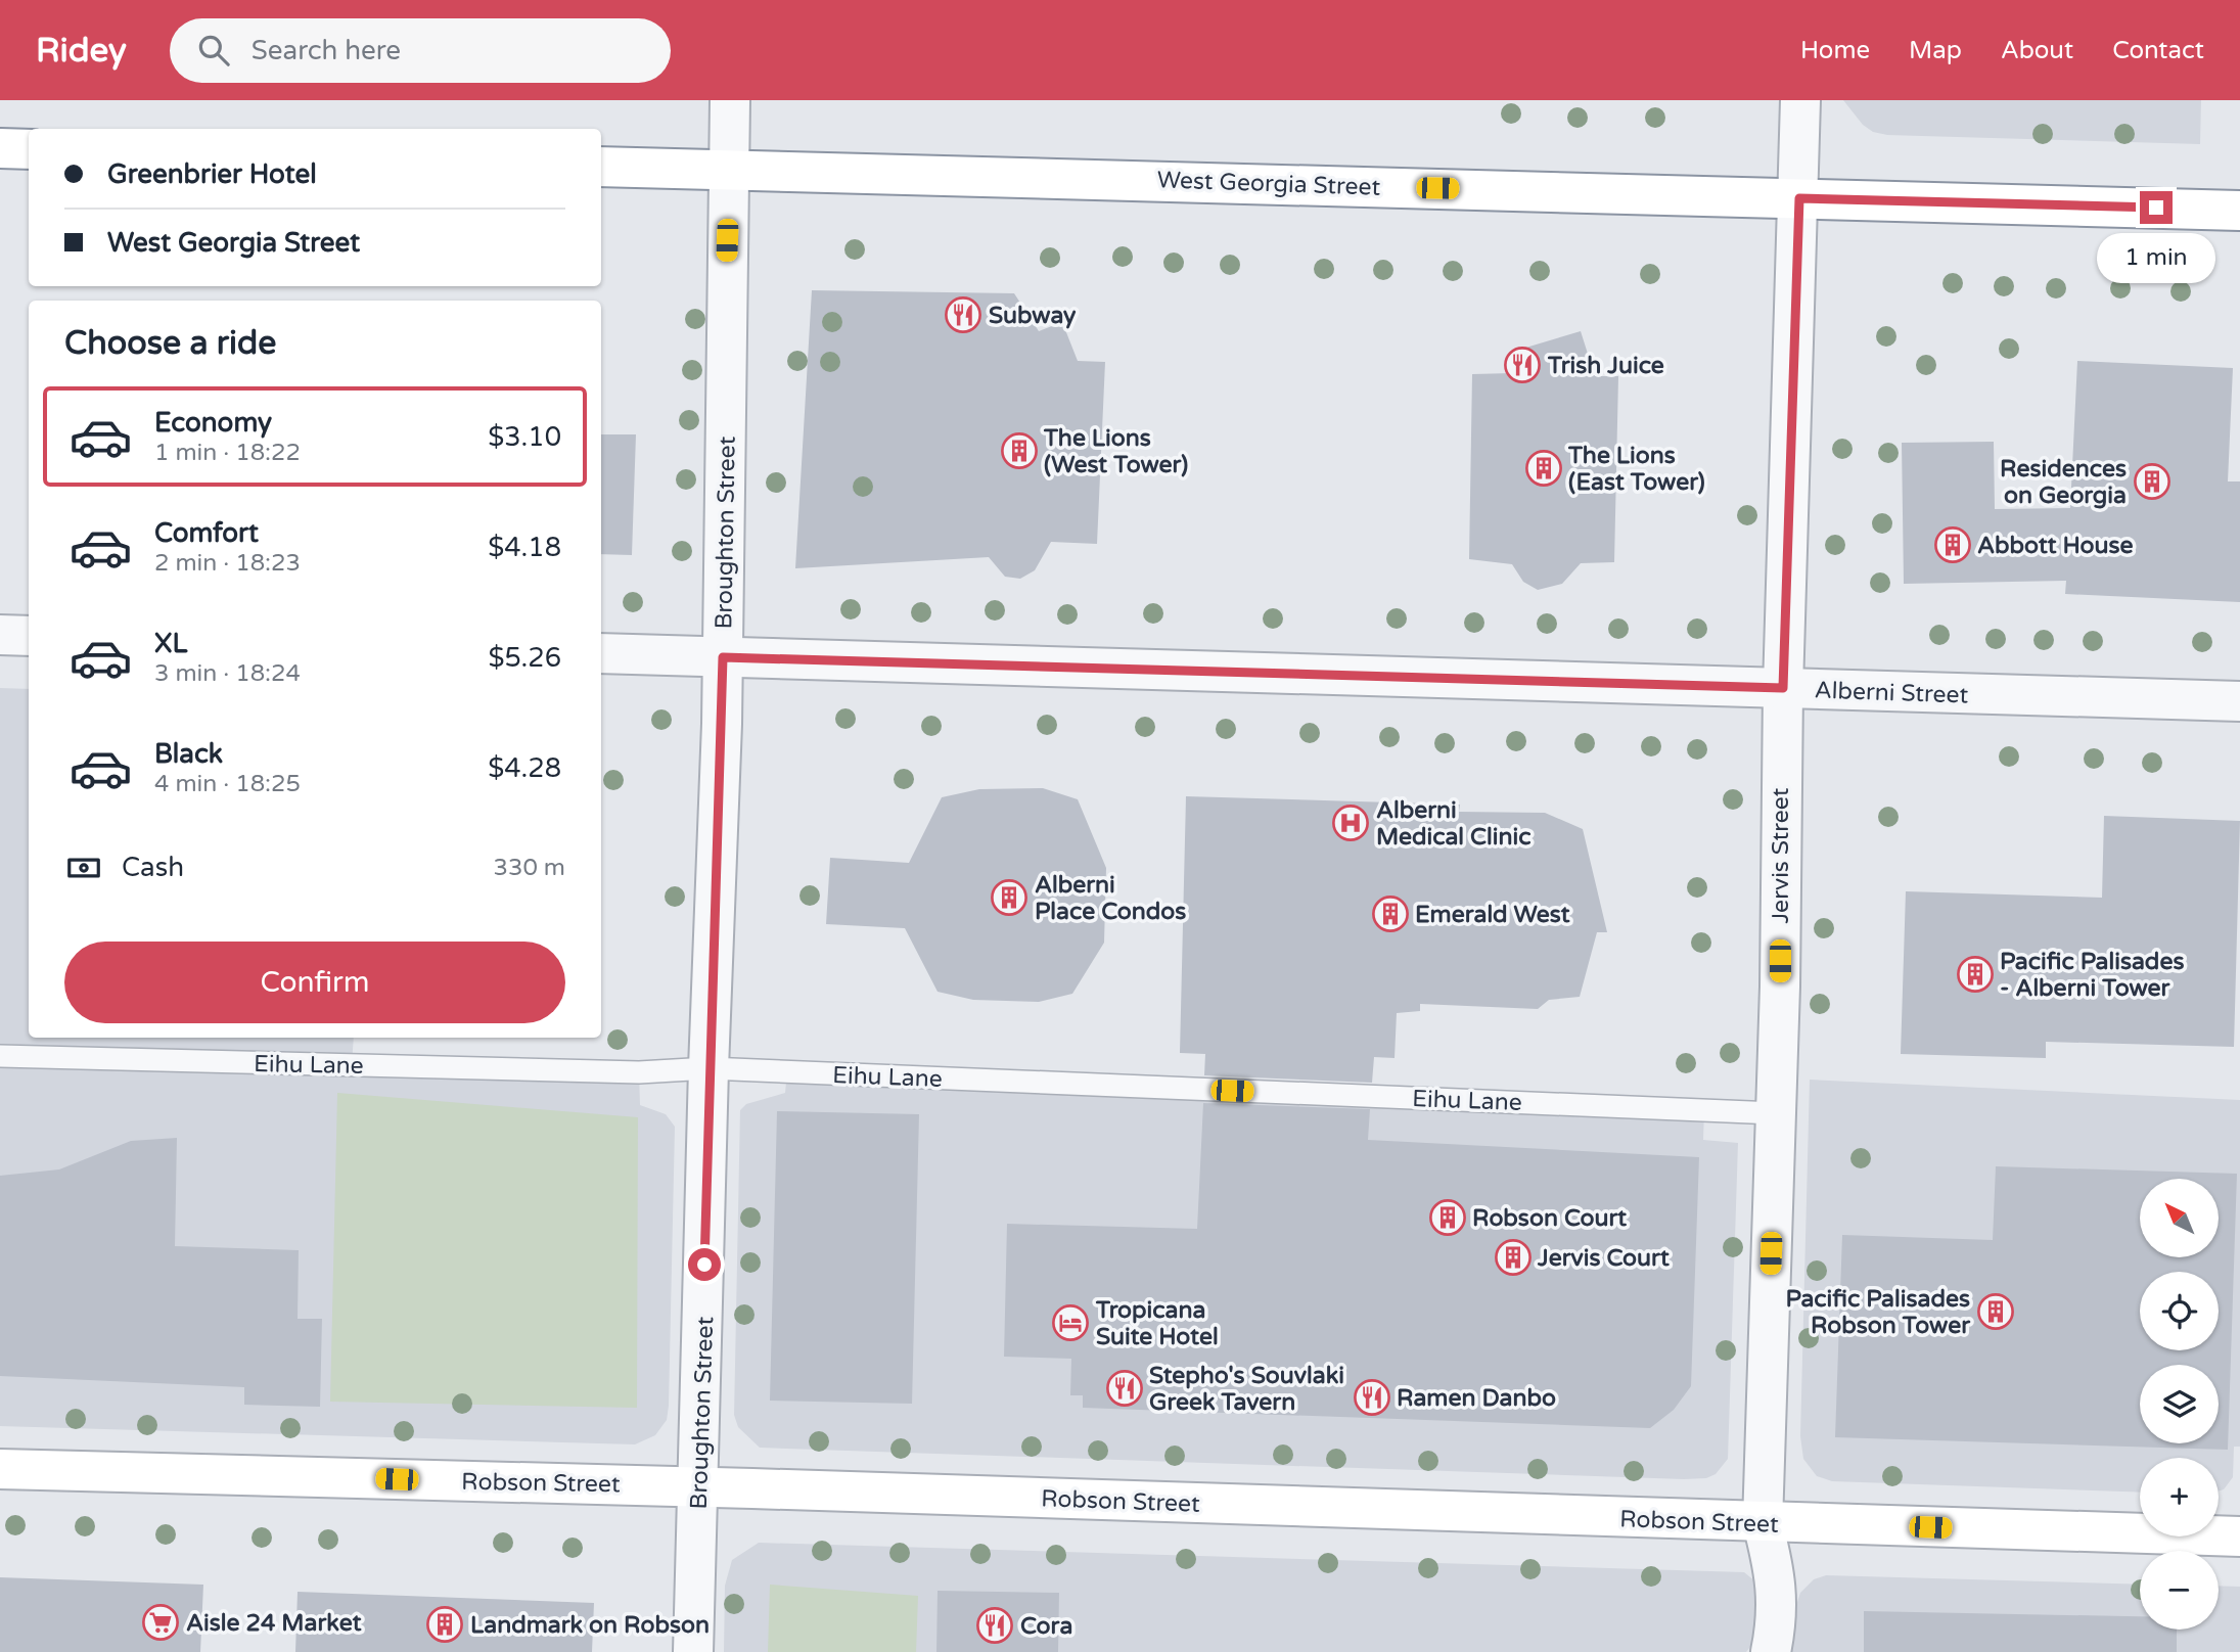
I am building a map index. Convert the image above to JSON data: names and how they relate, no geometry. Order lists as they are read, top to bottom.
{
  "streets": {
    "main road": ["West Georgia Street", "Robson Street"],
    "street": ["Broughton Street", "Alberni Street", "Jervis Street"],
    "lane": ["Eihu Lane"]
  },
  "crossings": [
    ["West Georgia Street", "Broughton Street"],
    ["West Georgia Street", "Jervis Street"],
    ["Broughton Street", "Alberni Street"],
    ["Broughton Street", "Eihu Lane"],
    ["Broughton Street", "Robson Street"],
    ["Alberni Street", "Jervis Street"],
    ["Jervis Street", "Eihu Lane"],
    ["Jervis Street", "Robson Street"]
  ],
  "places": {
    "restaurant": [
      "Subway",
      "Trish Juice",
      "Stepho's Souvlaki Greek Tavern",
      "Ramen Danbo",
      "Cora"
    ],
    "building": [
      "The Lions (West Tower)",
      "The Lions (East Tower)",
      "Residences on Georgia",
      "Abbott House",
      "Alberni Place Condos",
      "Emerald West",
      "Pacific Palisades - Alberni Tower",
      "Robson Court",
      "Jervis Court",
      "Pacific Palisades Robson Tower",
      "Landmark on Robson"
    ],
    "hospital": ["Alberni Medical Clinic"],
    "hotel": ["Tropicana Suite Hotel"],
    "supermarket": ["Aisle 24 Market"]
  },
  "north": "top left",
  "page": {
    "header": "Ridey",
    "search": "Search here",
    "nav": [
      "Home",
      "Map",
      "About",
      "Contact"
    ],
    "banner": ["Greenbrier Hotel", "West Georgia Street"],
    "bubble": "1 min",
    "heading": "Choose a ride",
    "list": [
      {
        "name": "Economy",
        "note": "1 min · 18:22",
        "value": "$3.10"
      },
      {
        "name": "Comfort",
        "note": "2 min · 18:23",
        "value": "$4.18"
      },
      {
        "name": "XL",
        "note": "3 min · 18:24",
        "value": "$5.26"
      },
      {
        "name": "Black",
        "note": "4 min · 18:25",
        "value": "$4.28"
      }
    ],
    "pay": ["Cash", "330 m"],
    "buttons": "Confirm",
    "map_buttons": ["+", "−"]
  }
}
